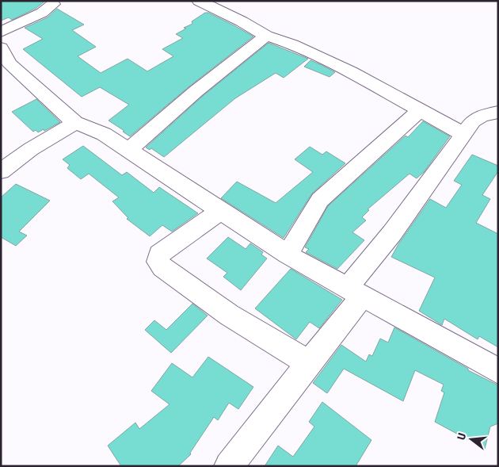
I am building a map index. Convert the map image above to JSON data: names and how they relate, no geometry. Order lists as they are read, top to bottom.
{
  "north": "left"
}
